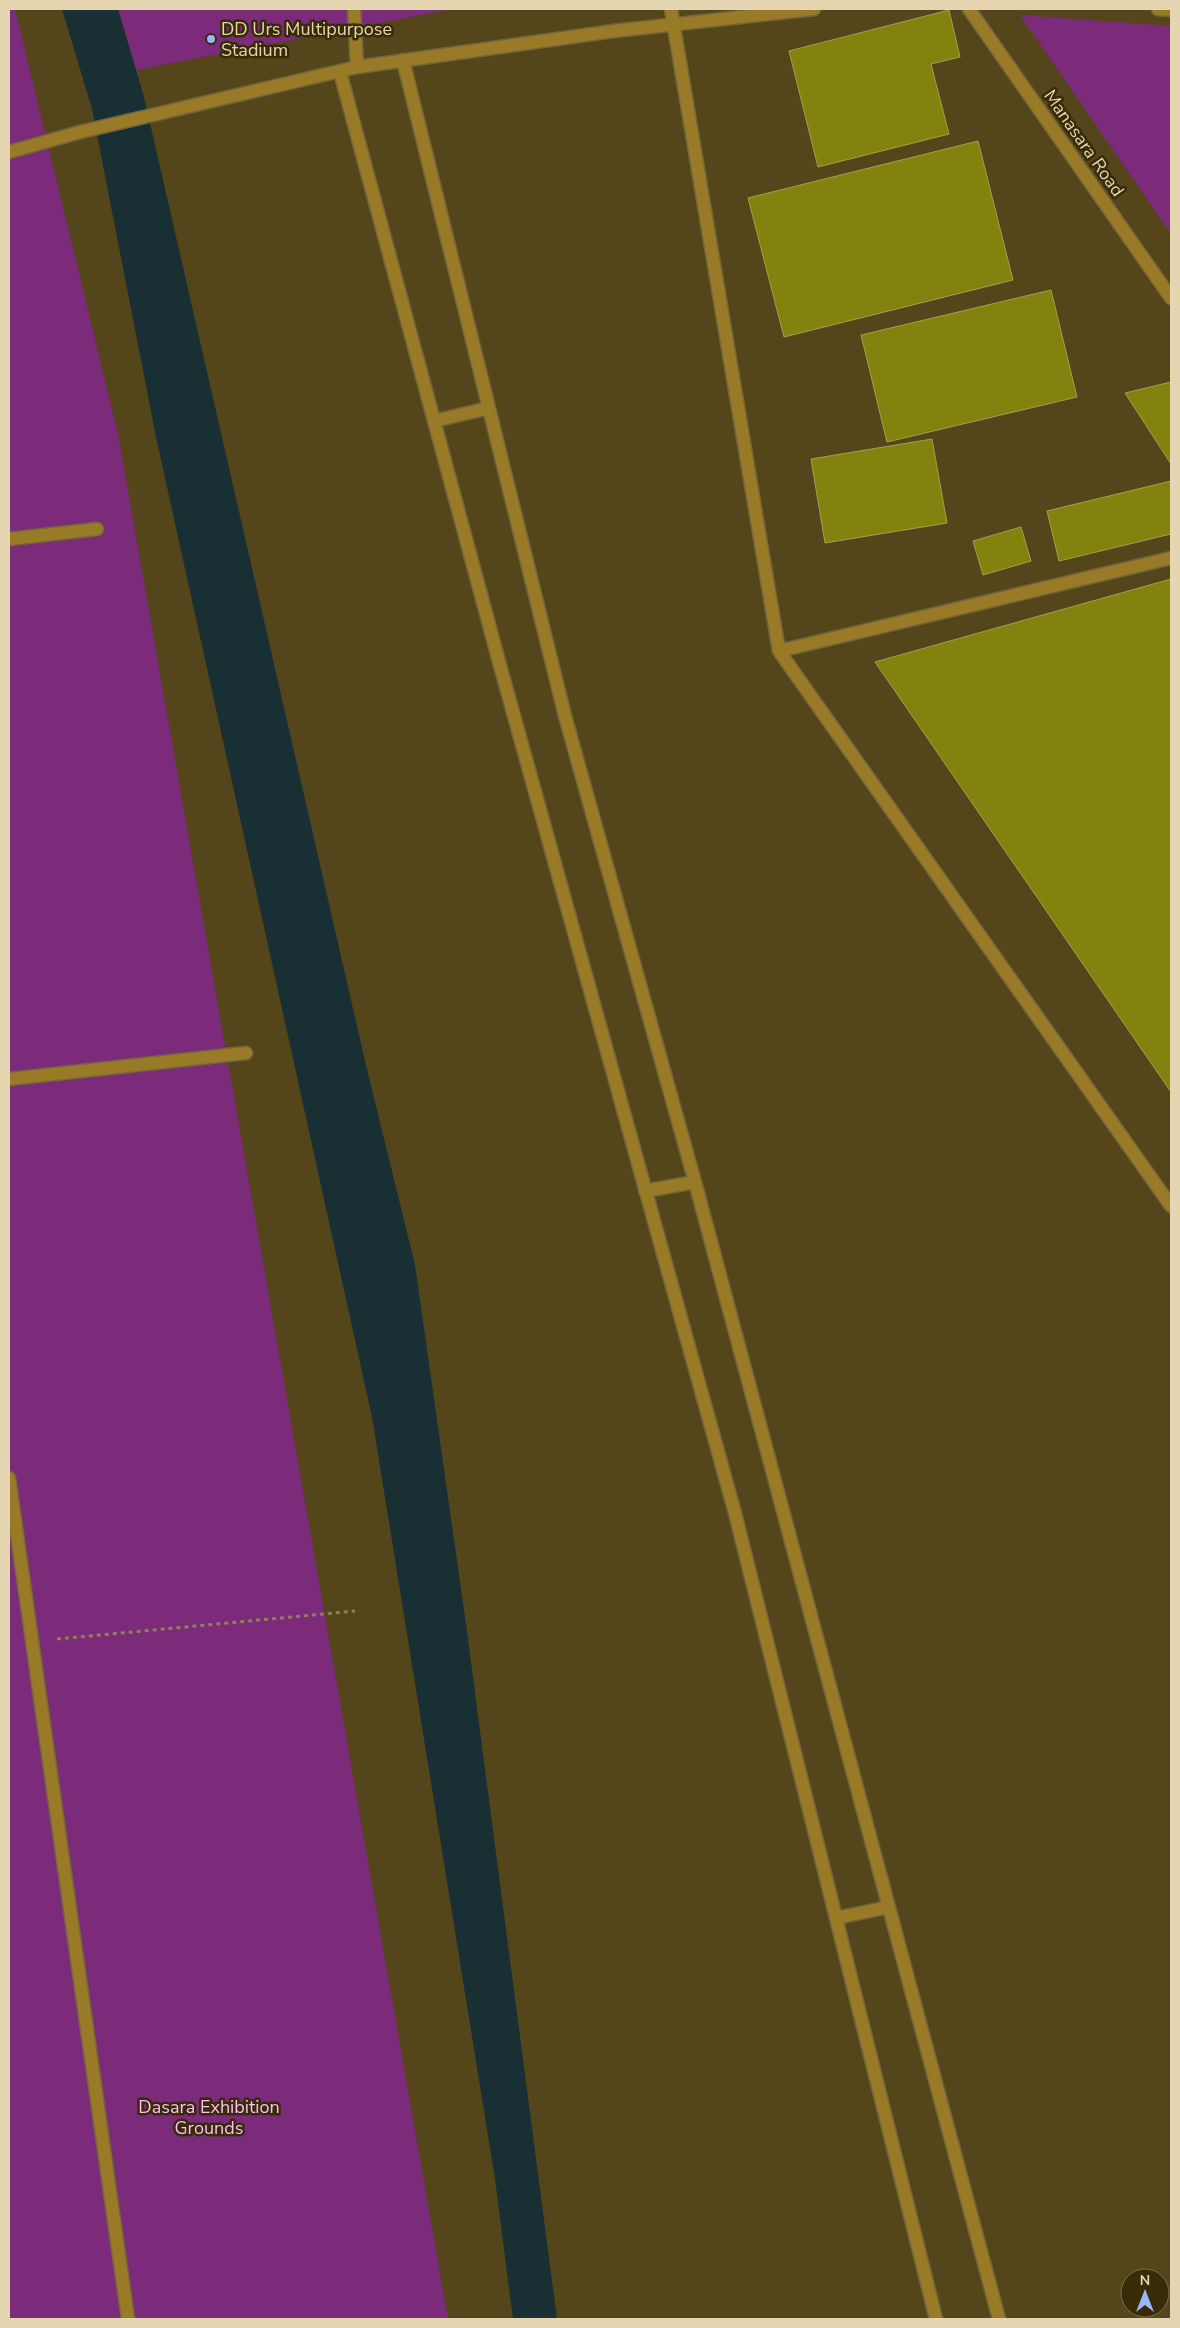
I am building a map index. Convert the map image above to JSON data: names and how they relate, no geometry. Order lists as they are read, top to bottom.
{
  "streets": {
    "street": ["Manasara Road"]
  },
  "parks": ["Dasara Exhibition Grounds"],
  "places": ["DD Urs Multipurpose Stadium"],
  "north": "top"
}
